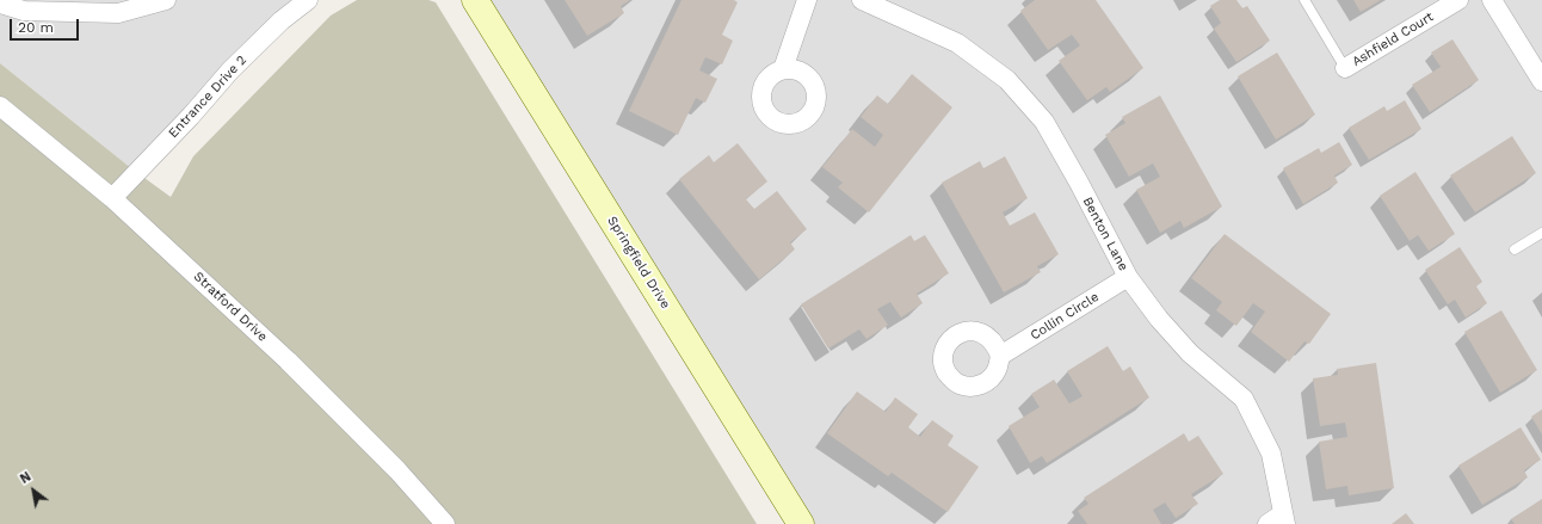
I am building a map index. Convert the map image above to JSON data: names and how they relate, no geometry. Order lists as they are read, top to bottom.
{
  "streets": {
    "street": [
      "Ashfield Court",
      "Entrance Drive 2",
      "Benton Lane",
      "Springfield Drive",
      "Stratford Drive",
      "Collin Circle"
    ]
  },
  "crossings": [
    ["Entrance Drive 2", "Stratford Drive"],
    ["Benton Lane", "Collin Circle"]
  ],
  "scale_bar": "20 m",
  "north": "top left"
}
